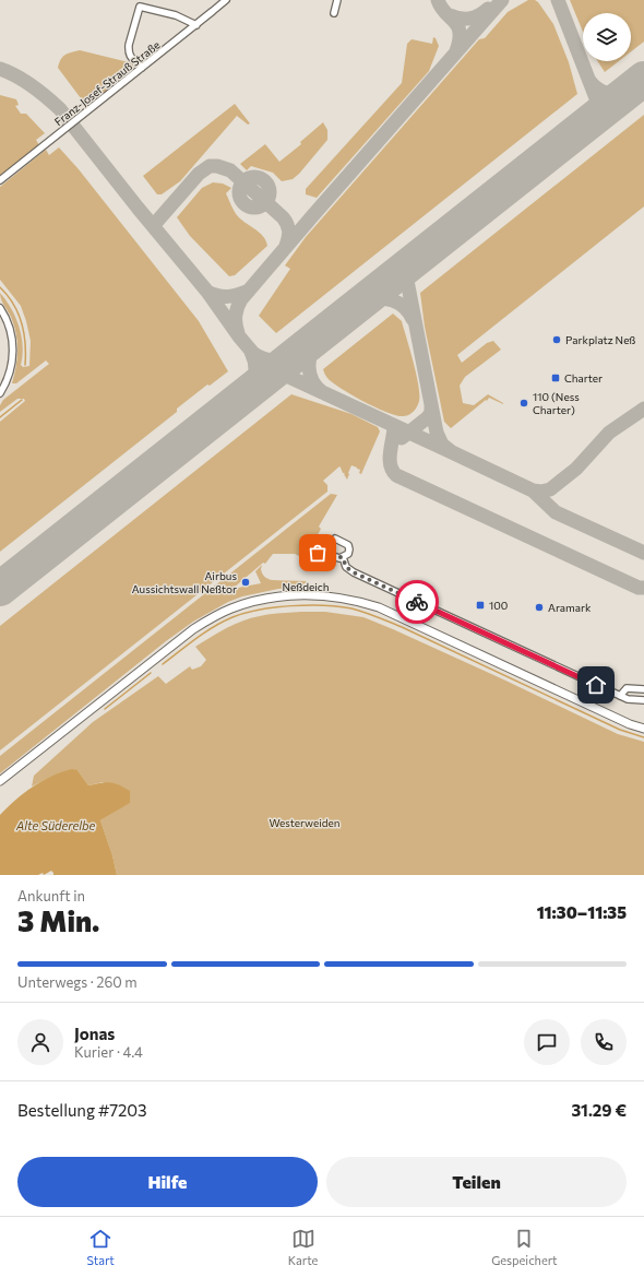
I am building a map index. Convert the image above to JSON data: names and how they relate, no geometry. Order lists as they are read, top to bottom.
{
  "streets": {
    "street": ["Franz-Josef-Strauß Straße", "Neßdeich"]
  },
  "water": ["Alte Süderelbe"],
  "parks": ["Westerweiden"],
  "places": {
    "other": [
      "Parkplatz Neß",
      "110 (Ness Charter)",
      "Airbus Aussichtswall Neßtor",
      "Aramark"
    ],
    "transit": ["Charter", "100"]
  },
  "page": {
    "heading": ["3 Min.", "Ankunft in", "11:30–11:35"],
    "panel": [
      "Jonas",
      "Kurier · 4.4",
      "Bestellung #7203",
      "31.29 €"
    ],
    "bar": "Unterwegs · 260 m",
    "buttons": ["Hilfe", "Teilen"],
    "tabs": ["Start", "Karte", "Gespeichert"]
  }
}
